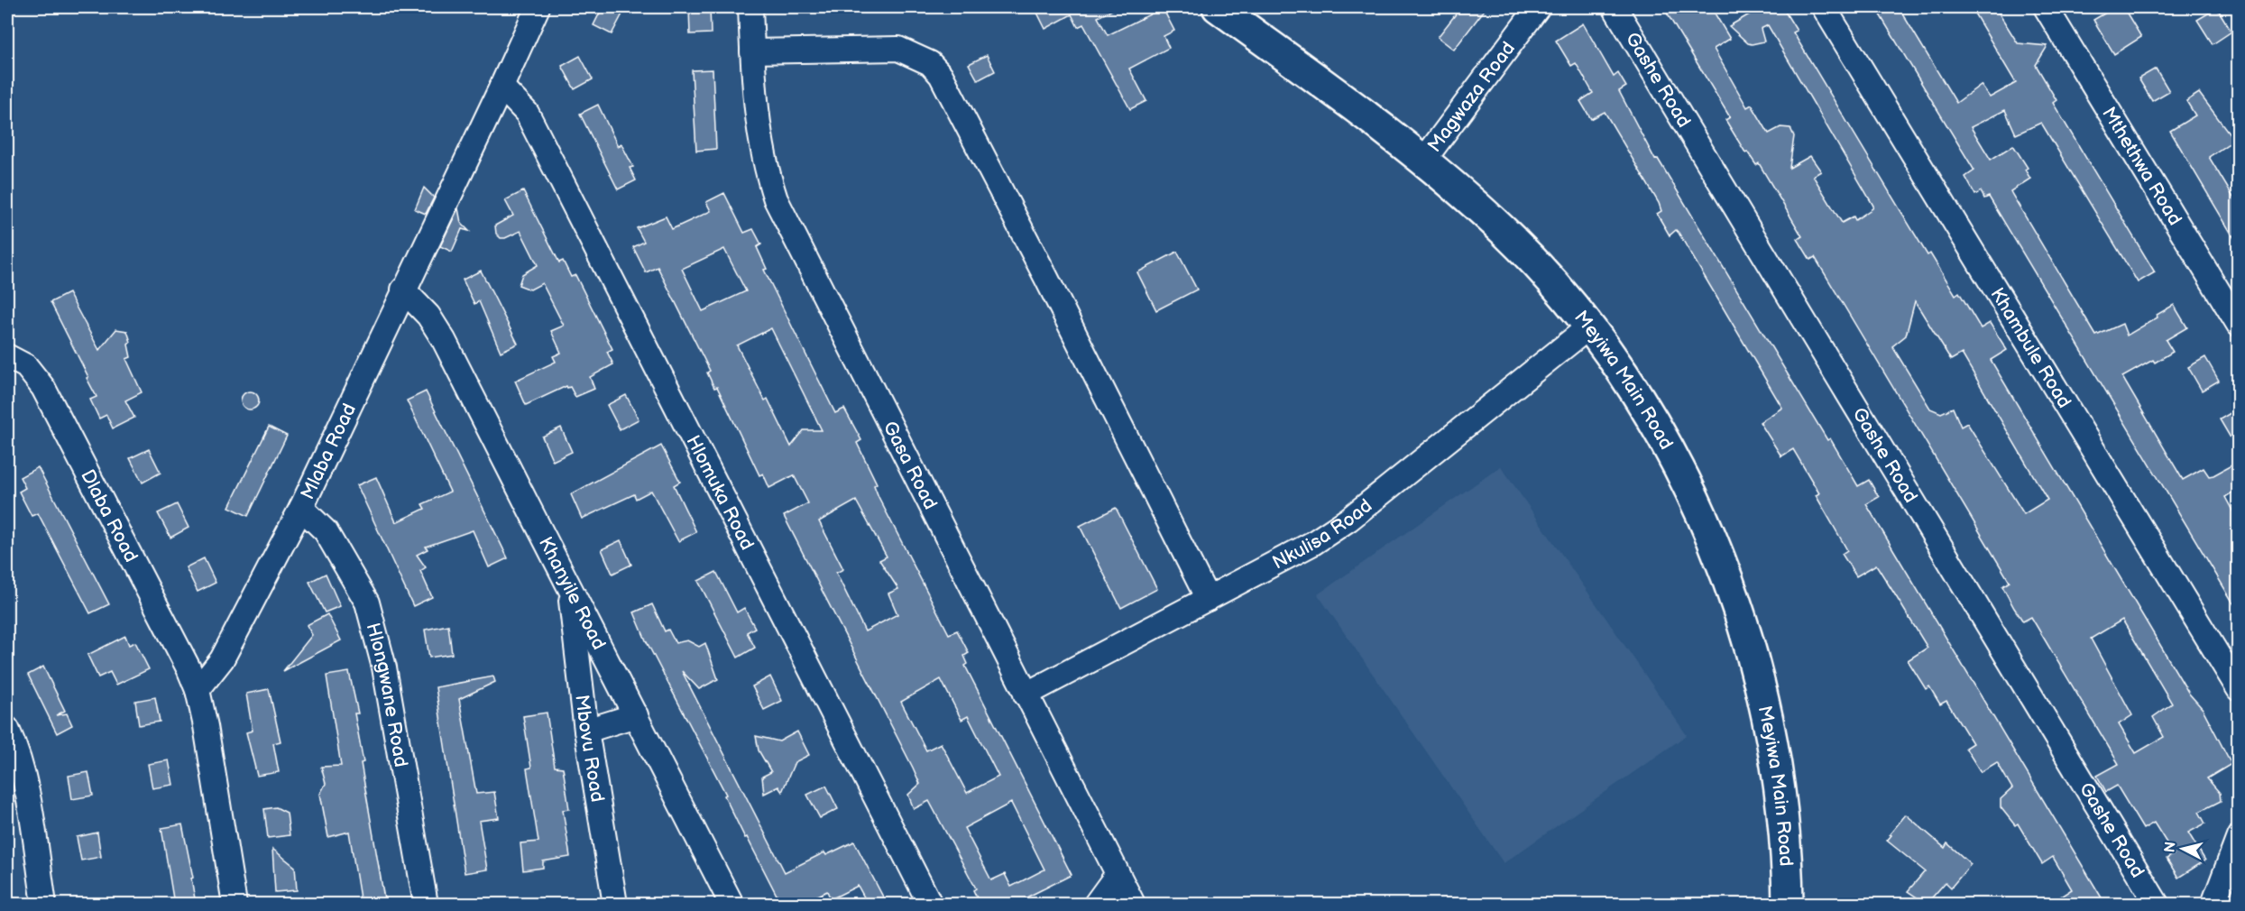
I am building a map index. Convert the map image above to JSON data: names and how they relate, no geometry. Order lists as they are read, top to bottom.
{
  "streets": {
    "street": [
      "Gashe Road",
      "Magwaza Road",
      "Mthethwa Road",
      "Khambule Road",
      "Meyiwa Main Road",
      "Mlaba Road",
      "Gasa Road",
      "Hlomuka Road",
      "Dlaba Road",
      "Nkulisa Road",
      "Khanyile Road",
      "Hlongwane Road",
      "Mbovu Road"
    ]
  },
  "crossings": [
    ["Magwaza Road", "Meyiwa Main Road"],
    ["Meyiwa Main Road", "Nkulisa Road"],
    ["Mlaba Road", "Hlomuka Road"],
    ["Mlaba Road", "Dlaba Road"],
    ["Mlaba Road", "Khanyile Road"],
    ["Mlaba Road", "Hlongwane Road"],
    ["Gasa Road", "Nkulisa Road"],
    ["Khanyile Road", "Mbovu Road"]
  ],
  "north": "left"
}
